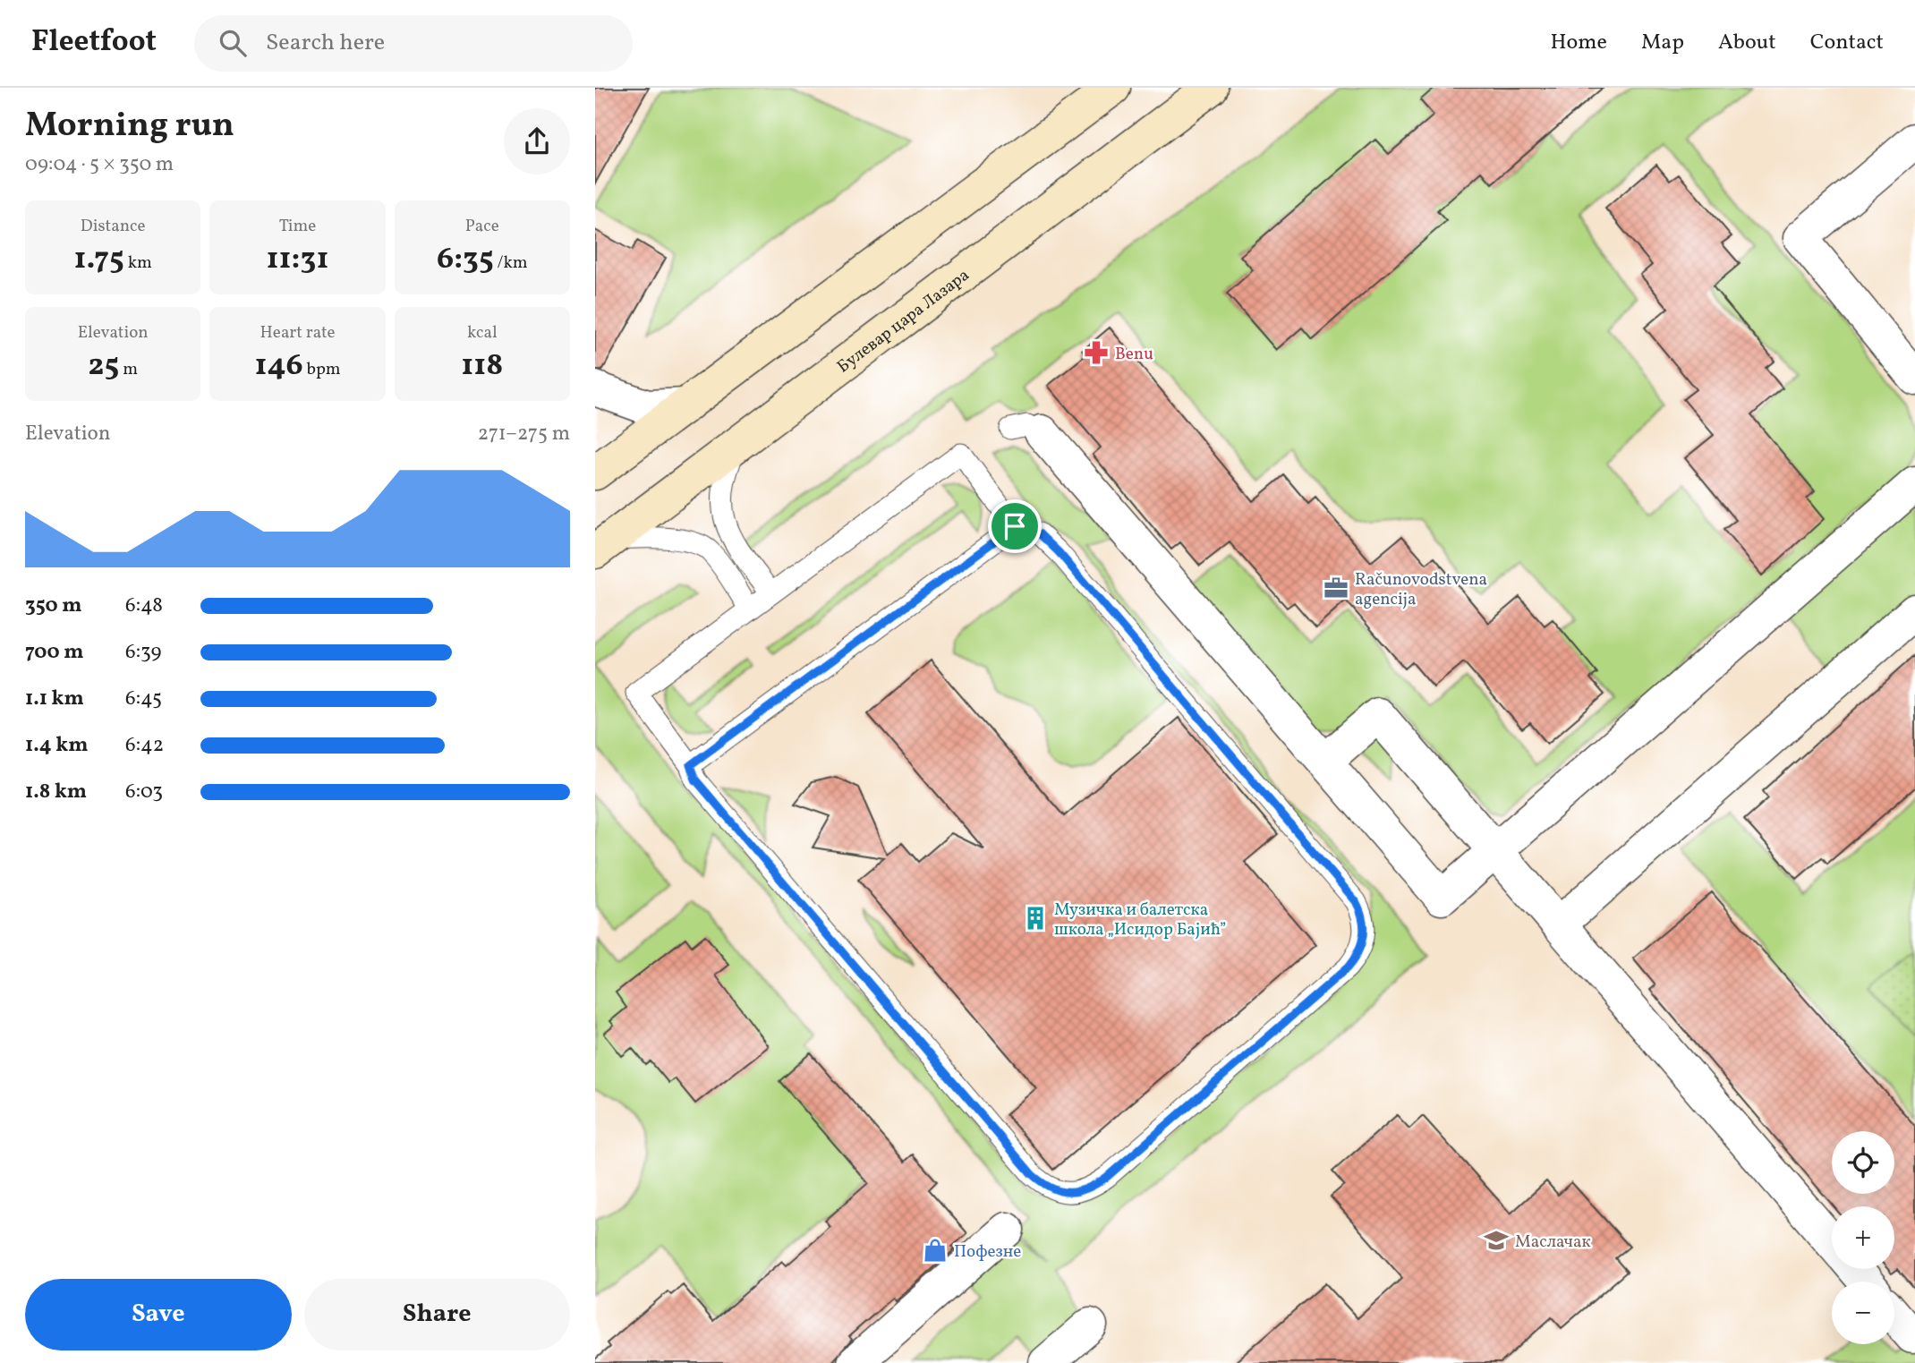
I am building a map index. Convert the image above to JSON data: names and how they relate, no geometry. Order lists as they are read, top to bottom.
{
  "streets": {
    "main road": ["Булевар цара Лазара"]
  },
  "places": {
    "pharmacy": ["Benu"],
    "office": ["Računovodstvena agencija"],
    "building": ["Музичка и балетска школа „Исидор Бајић”"],
    "school or university": ["Маслачак"],
    "shop": ["Пофезне"]
  },
  "page": {
    "header": "Fleetfoot",
    "search": "Search here",
    "nav": [
      "Home",
      "Map",
      "About",
      "Contact"
    ],
    "heading": ["Morning run", "09:04 · 5 × 350 m"],
    "stats": [
      ["Distance", "1.75 km"],
      ["Time", "11:31"],
      ["Pace", "6:35 /km"],
      ["Elevation", "25 m"],
      ["Heart rate", "146 bpm"],
      ["kcal", "118"]
    ],
    "chart": ["Elevation", "271–275 m"],
    "list": [
      {
        "name": "350 m",
        "note": "6:48"
      },
      {
        "name": "700 m",
        "note": "6:39"
      },
      {
        "name": "1.1 km",
        "note": "6:45"
      },
      {
        "name": "1.4 km",
        "note": "6:42"
      },
      {
        "name": "1.8 km",
        "note": "6:03"
      }
    ],
    "map_buttons": ["+", "−"],
    "buttons": ["Save", "Share"]
  }
}
